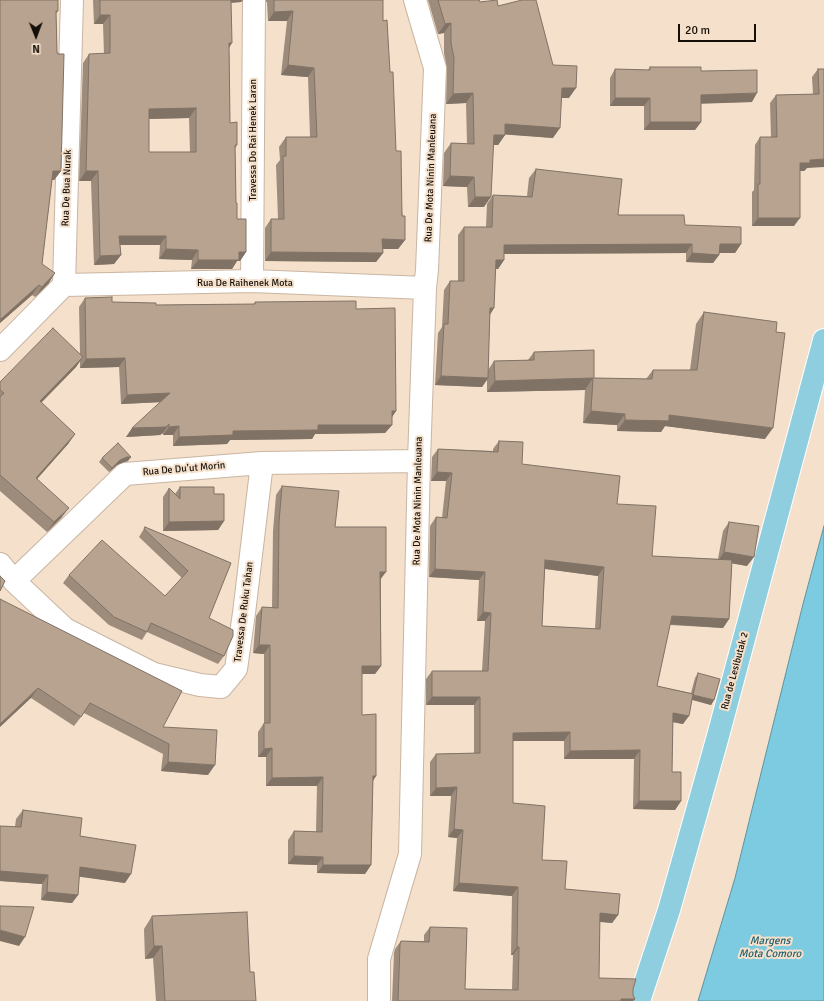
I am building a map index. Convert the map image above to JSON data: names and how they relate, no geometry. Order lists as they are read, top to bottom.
{
  "streets": {
    "main road": ["Rua de Lesibutak 2"],
    "street": [
      "Travessa Do Rai Henek Laran",
      "Rua De Mota Ninin Manleuana",
      "Rua De Bua Nurak",
      "Rua De Raihenek Mota",
      "Rua De Du’ut Morin",
      "Travessa De Ruku Tahan"
    ]
  },
  "crossings": [
    ["Travessa Do Rai Henek Laran", "Rua De Raihenek Mota"],
    ["Rua De Mota Ninin Manleuana", "Rua De Raihenek Mota"],
    ["Rua De Mota Ninin Manleuana", "Rua De Du’ut Morin"],
    ["Rua De Bua Nurak", "Rua De Raihenek Mota"],
    ["Rua De Du’ut Morin", "Travessa De Ruku Tahan"]
  ],
  "water": ["Margens Mota Comoro"],
  "scale_bar": "20 m",
  "north": "bottom"
}
